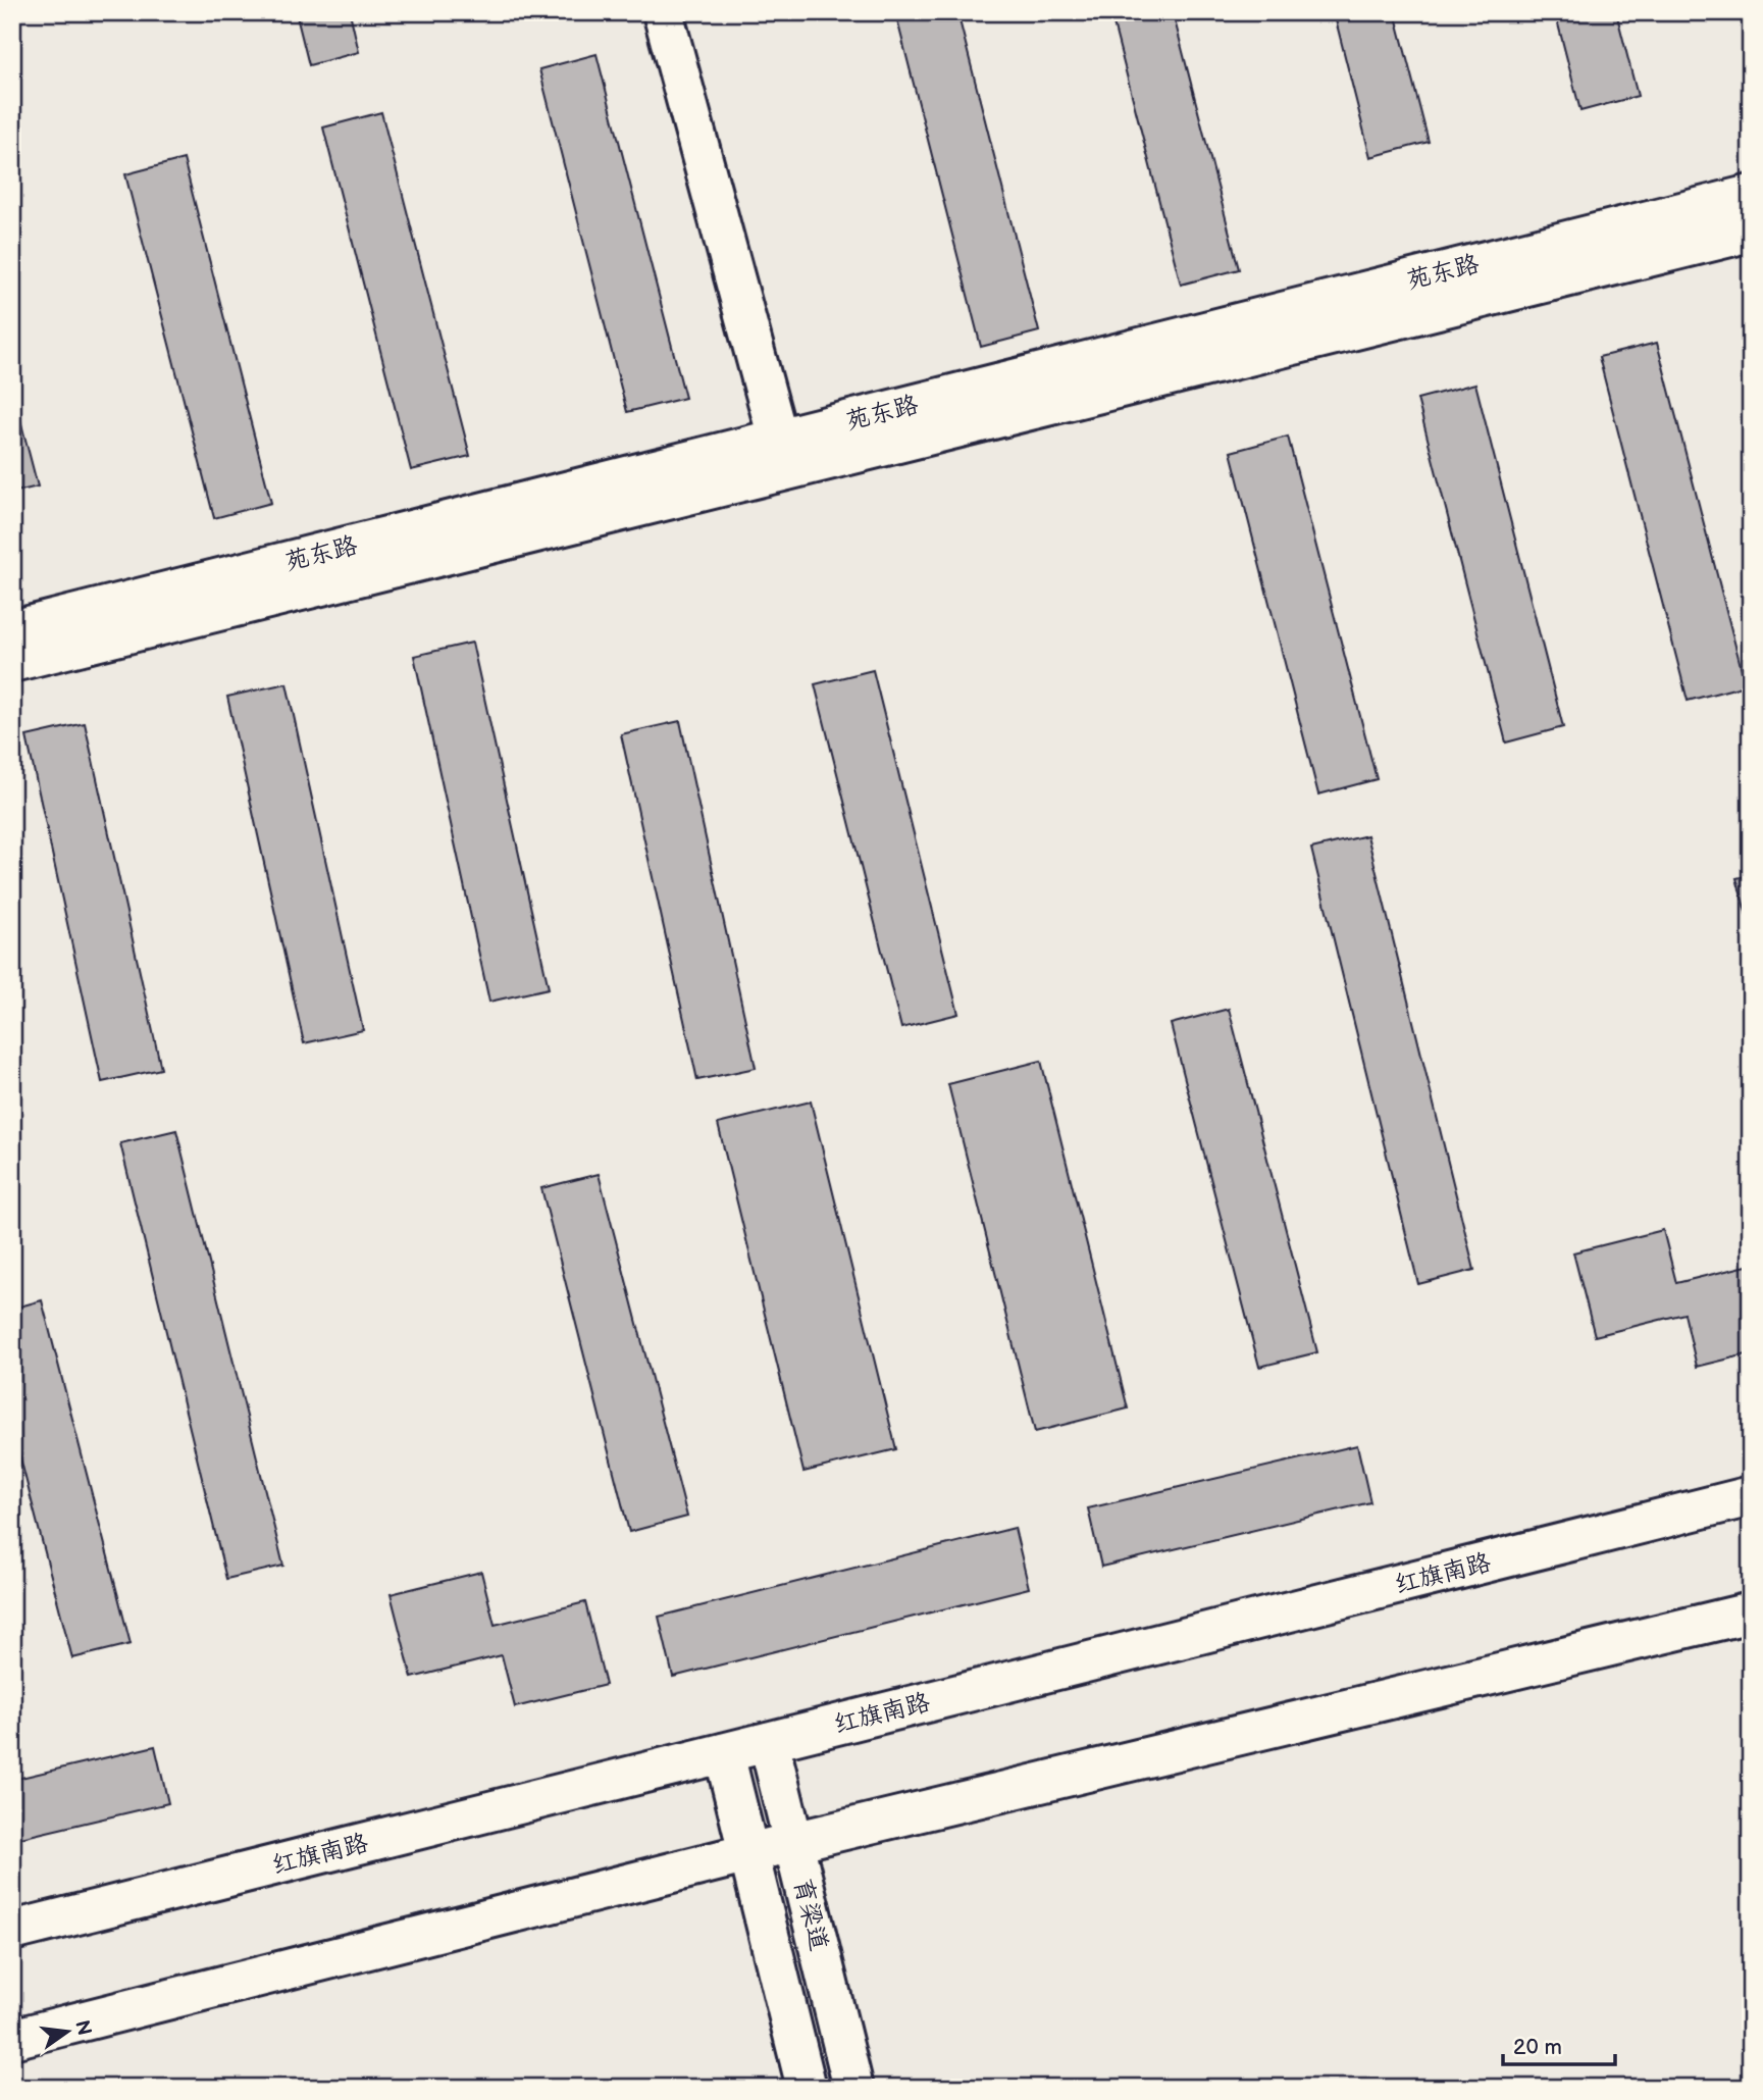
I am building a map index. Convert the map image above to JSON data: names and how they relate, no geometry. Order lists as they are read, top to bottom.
{
  "streets": {
    "street": ["苑东路", "红旗南路", "育梁道"]
  },
  "crossings": [
    ["红旗南路", "育梁道"]
  ],
  "scale_bar": "20 m",
  "north": "right"
}
